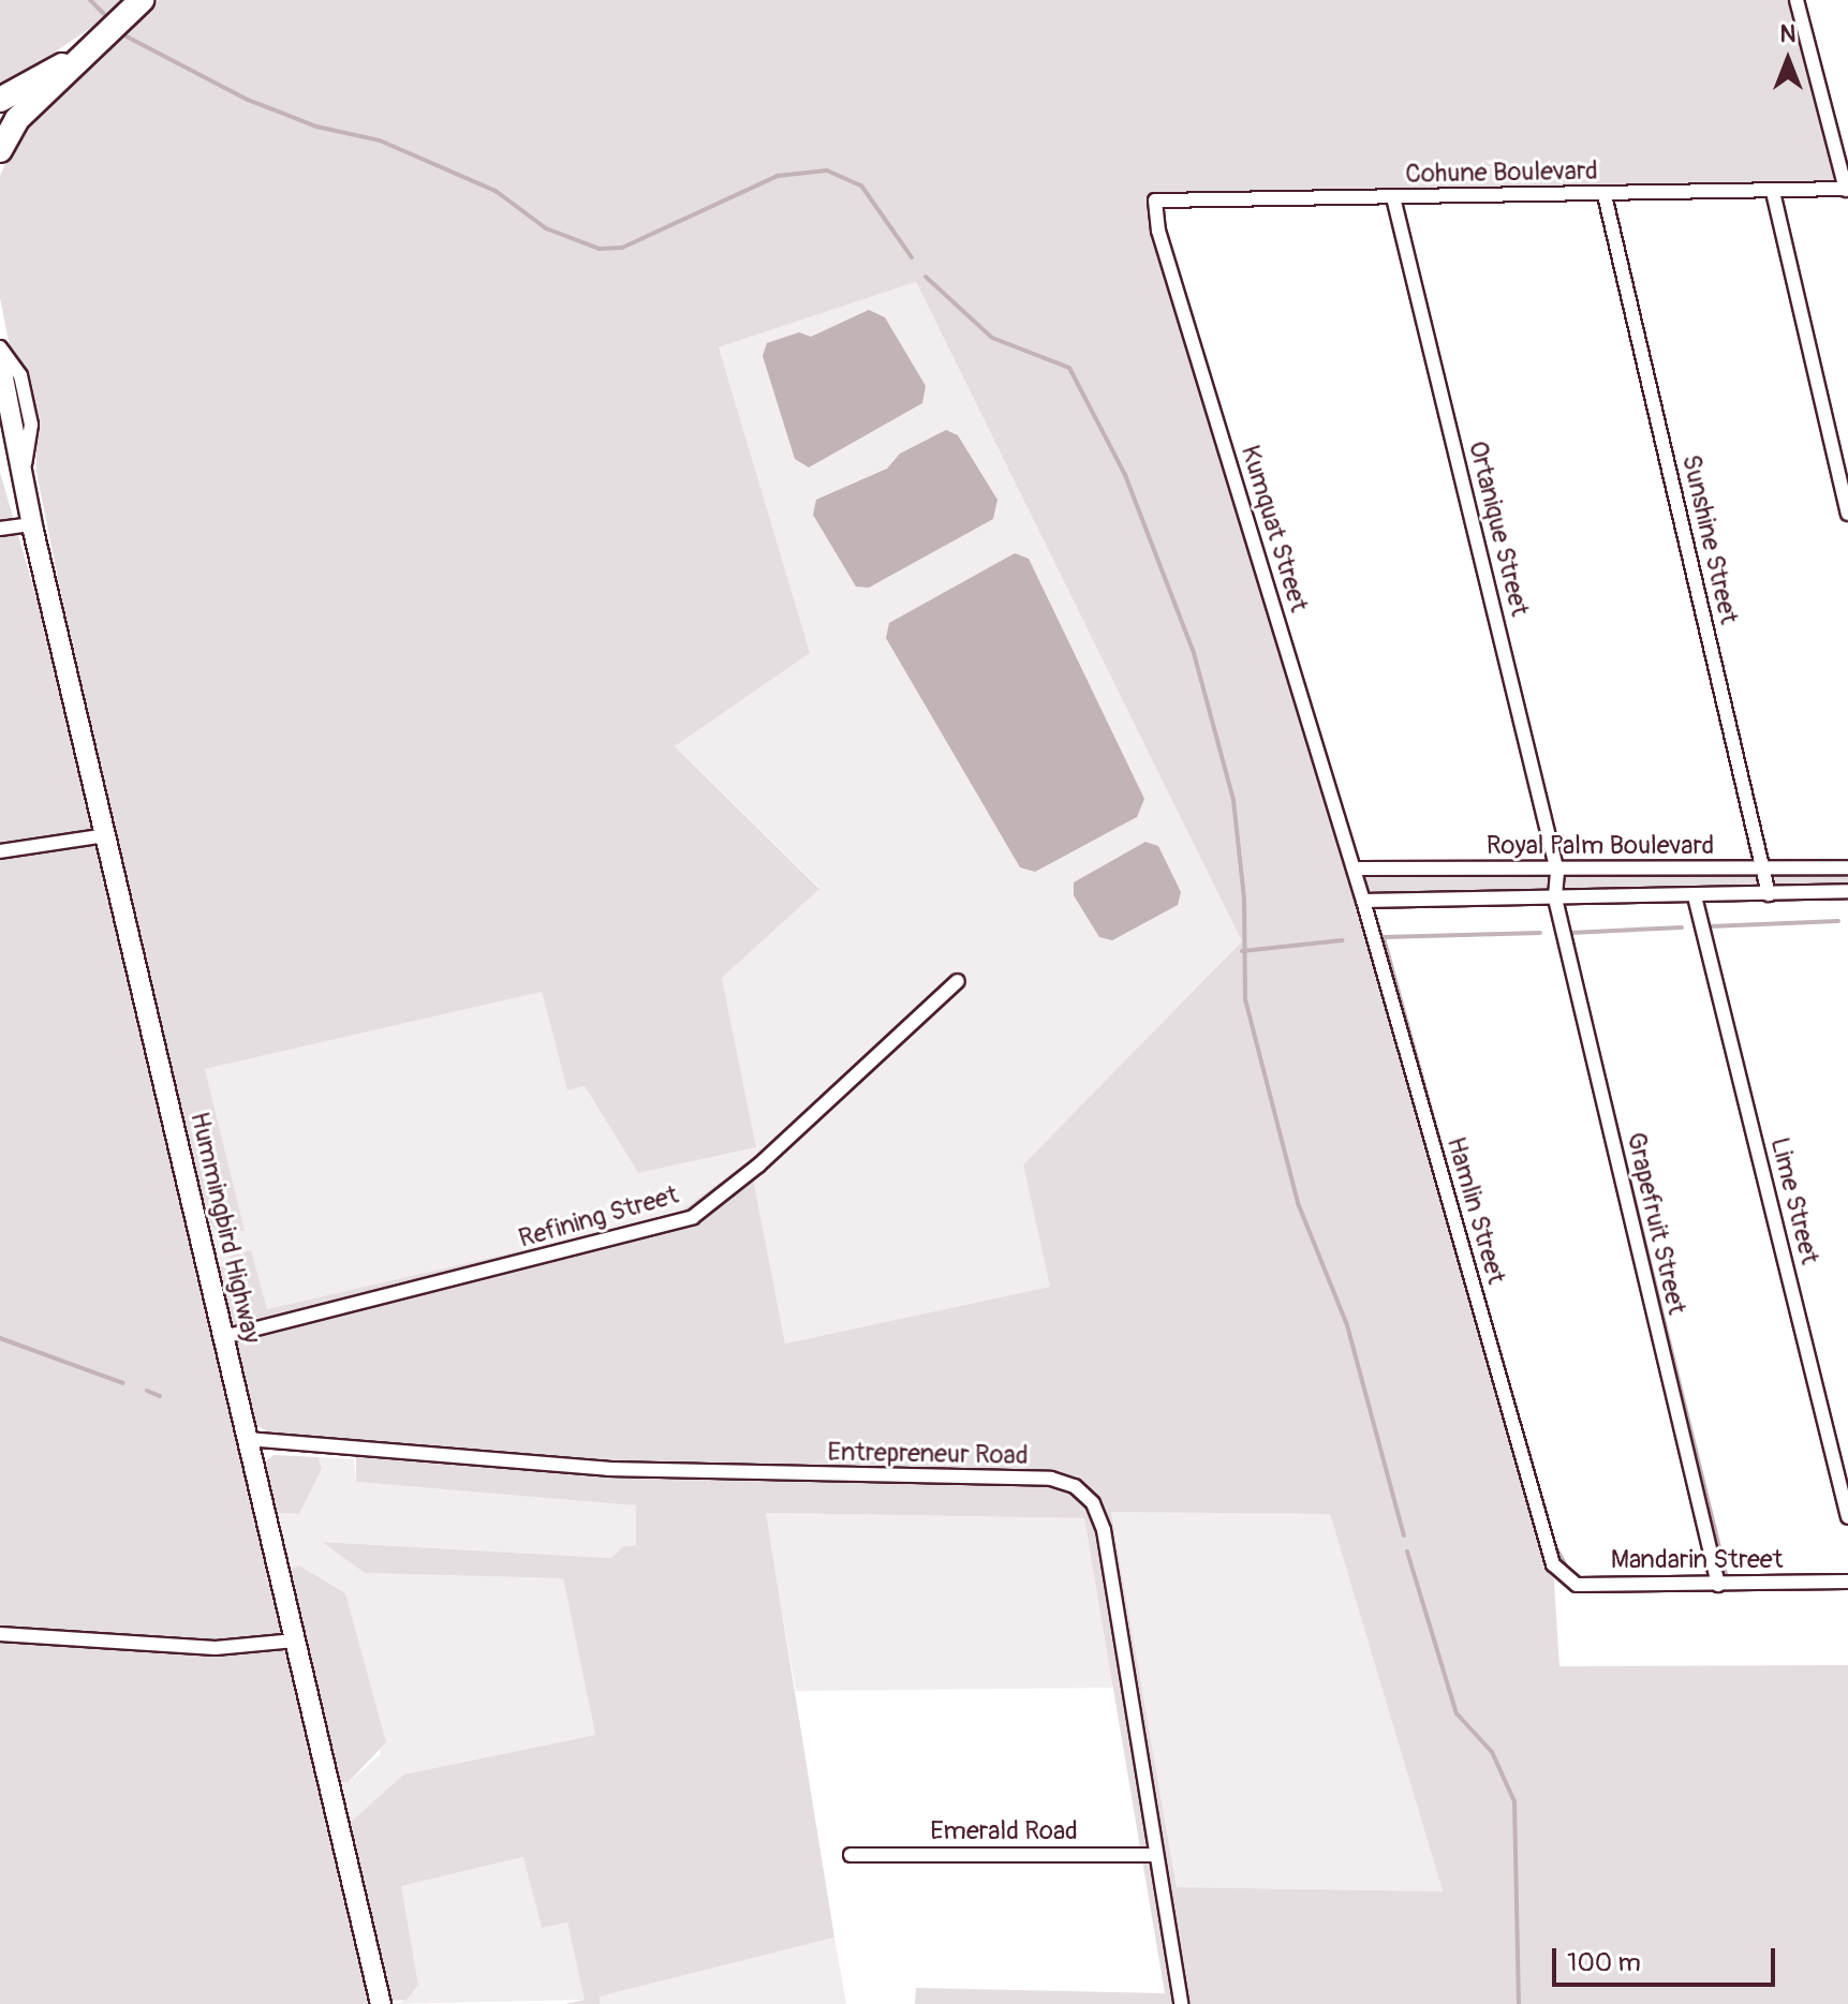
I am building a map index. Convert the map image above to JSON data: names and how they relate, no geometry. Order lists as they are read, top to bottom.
{
  "streets": {
    "main road": ["Hummingbird Highway"],
    "street": [
      "Cohune Boulevard",
      "Kumquat Street",
      "Ortanique Street",
      "Sunshine Street",
      "Royal Palm Boulevard",
      "Lime Street",
      "Hamlin Street",
      "Refining Street",
      "Grapefruit Street",
      "Entrepreneur Road",
      "Mandarin Street",
      "Emerald Road"
    ]
  },
  "crossings": [
    ["Cohune Boulevard", "Kumquat Street"],
    ["Cohune Boulevard", "Ortanique Street"],
    ["Cohune Boulevard", "Sunshine Street"],
    ["Kumquat Street", "Royal Palm Boulevard"],
    ["Kumquat Street", "Hamlin Street"],
    ["Ortanique Street", "Royal Palm Boulevard"],
    ["Ortanique Street", "Grapefruit Street"],
    ["Sunshine Street", "Royal Palm Boulevard"],
    ["Royal Palm Boulevard", "Lime Street"],
    ["Royal Palm Boulevard", "Hamlin Street"],
    ["Royal Palm Boulevard", "Grapefruit Street"],
    ["Hamlin Street", "Mandarin Street"],
    ["Refining Street", "Hummingbird Highway"],
    ["Grapefruit Street", "Mandarin Street"],
    ["Hummingbird Highway", "Entrepreneur Road"],
    ["Entrepreneur Road", "Emerald Road"]
  ],
  "scale_bar": "100 m",
  "north": "top"
}
